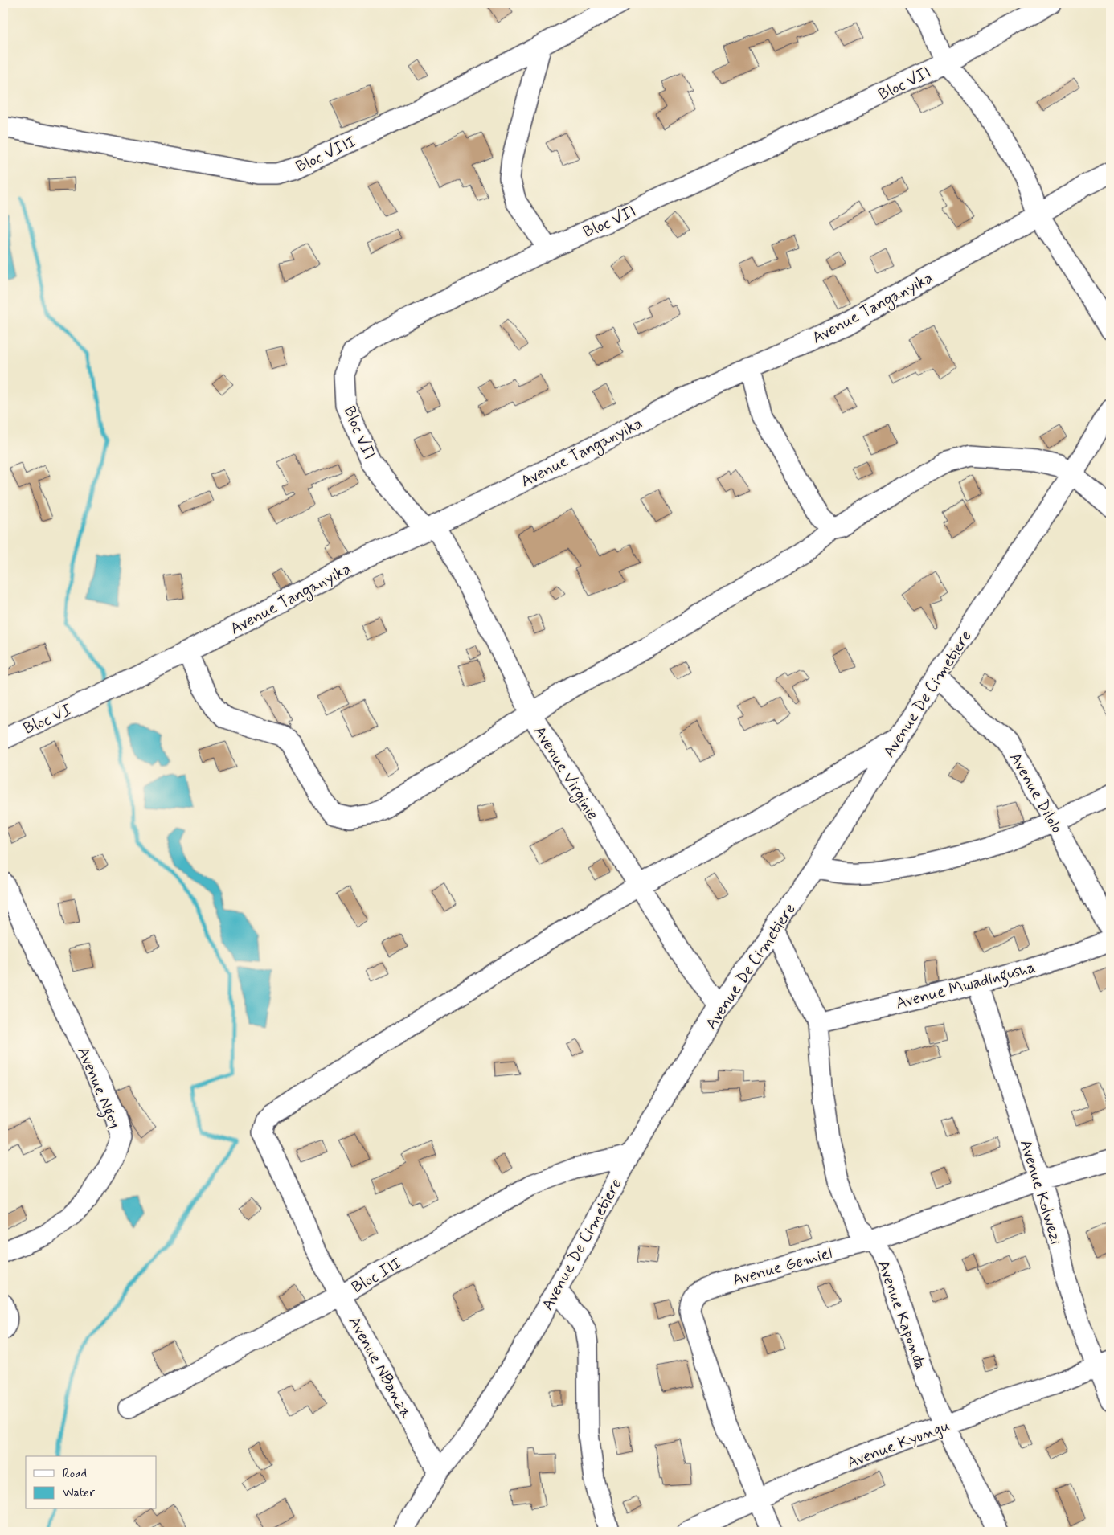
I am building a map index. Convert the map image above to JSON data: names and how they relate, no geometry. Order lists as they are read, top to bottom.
{
  "streets": {
    "street": [
      "Bloc VII",
      "Bloc VIII",
      "Avenue Tanganyika",
      "Avenue De Cimetiere",
      "Bloc VI",
      "Avenue Virginie",
      "Avenue Dilolo",
      "Avenue Mwadingusha",
      "Avenue Ngoy",
      "Avenue Kolwezi",
      "Avenue Gemiel",
      "Bloc III",
      "Avenue Kaponda",
      "Avenue NBanza",
      "Avenue Kyungu"
    ]
  },
  "crossings": [
    ["Bloc VII", "Avenue Tanganyika"],
    ["Bloc VII", "Avenue Virginie"],
    ["Avenue Tanganyika", "Bloc VI"],
    ["Avenue Tanganyika", "Avenue Virginie"],
    ["Avenue De Cimetiere", "Avenue Virginie"],
    ["Avenue De Cimetiere", "Avenue Dilolo"],
    ["Avenue De Cimetiere", "Bloc III"],
    ["Avenue De Cimetiere", "Avenue Kaponda"],
    ["Avenue De Cimetiere", "Avenue NBanza"],
    ["Avenue Virginie", "Avenue NBanza"],
    ["Avenue Mwadingusha", "Avenue Kolwezi"],
    ["Avenue Mwadingusha", "Avenue Kaponda"],
    ["Avenue Kolwezi", "Avenue Gemiel"],
    ["Avenue Kolwezi", "Avenue Kyungu"],
    ["Avenue Gemiel", "Avenue Kaponda"],
    ["Avenue Gemiel", "Avenue Kyungu"],
    ["Bloc III", "Avenue NBanza"],
    ["Avenue Kaponda", "Avenue Kyungu"]
  ],
  "legend": ["Road", "Water"]
}
